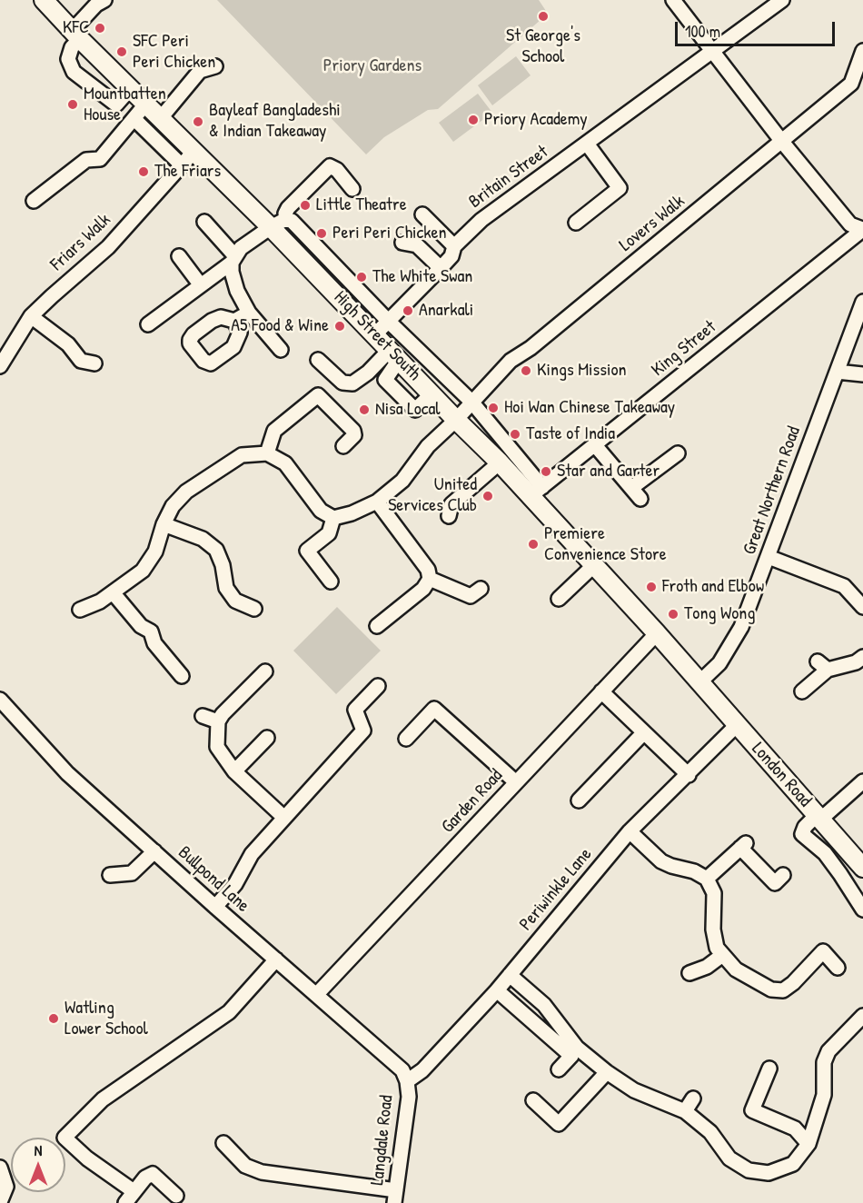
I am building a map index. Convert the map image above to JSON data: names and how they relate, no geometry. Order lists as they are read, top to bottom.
{
  "streets": {
    "main road": ["High Street South", "London Road"],
    "street": [
      "Britain Street",
      "Lovers Walk",
      "Friars Walk",
      "King Street",
      "Great Northern Road",
      "Garden Road",
      "Bullpond Lane",
      "Periwinkle Lane",
      "Langdale Road"
    ]
  },
  "crossings": [
    ["Britain Street", "High Street South"],
    ["Lovers Walk", "High Street South"],
    ["Friars Walk", "High Street South"],
    ["High Street South", "King Street"],
    ["High Street South", "Great Northern Road"],
    ["High Street South", "London Road"],
    ["High Street South", "Garden Road"],
    ["Great Northern Road", "London Road"],
    ["London Road", "Periwinkle Lane"],
    ["Garden Road", "Bullpond Lane"],
    ["Bullpond Lane", "Periwinkle Lane"],
    ["Bullpond Lane", "Langdale Road"],
    ["Periwinkle Lane", "Langdale Road"]
  ],
  "parks": ["Priory Gardens"],
  "places": [
    "St George's School",
    "KFC",
    "SFC Peri Peri Chicken",
    "Mountbatten House",
    "Priory Academy",
    "Bayleaf Bangladeshi & Indian Takeaway",
    "The Friars",
    "Little Theatre",
    "Peri Peri Chicken",
    "The White Swan",
    "Anarkali",
    "A5 Food & Wine",
    "Kings Mission",
    "Hoi Wan Chinese Takeaway",
    "Nisa Local",
    "Taste of India",
    "Star and Garter",
    "United Services Club",
    "Premiere Convenience Store",
    "Froth and Elbow",
    "Tong Wong",
    "Watling Lower School"
  ],
  "scale_bar": "100 m",
  "north": "top"
}
